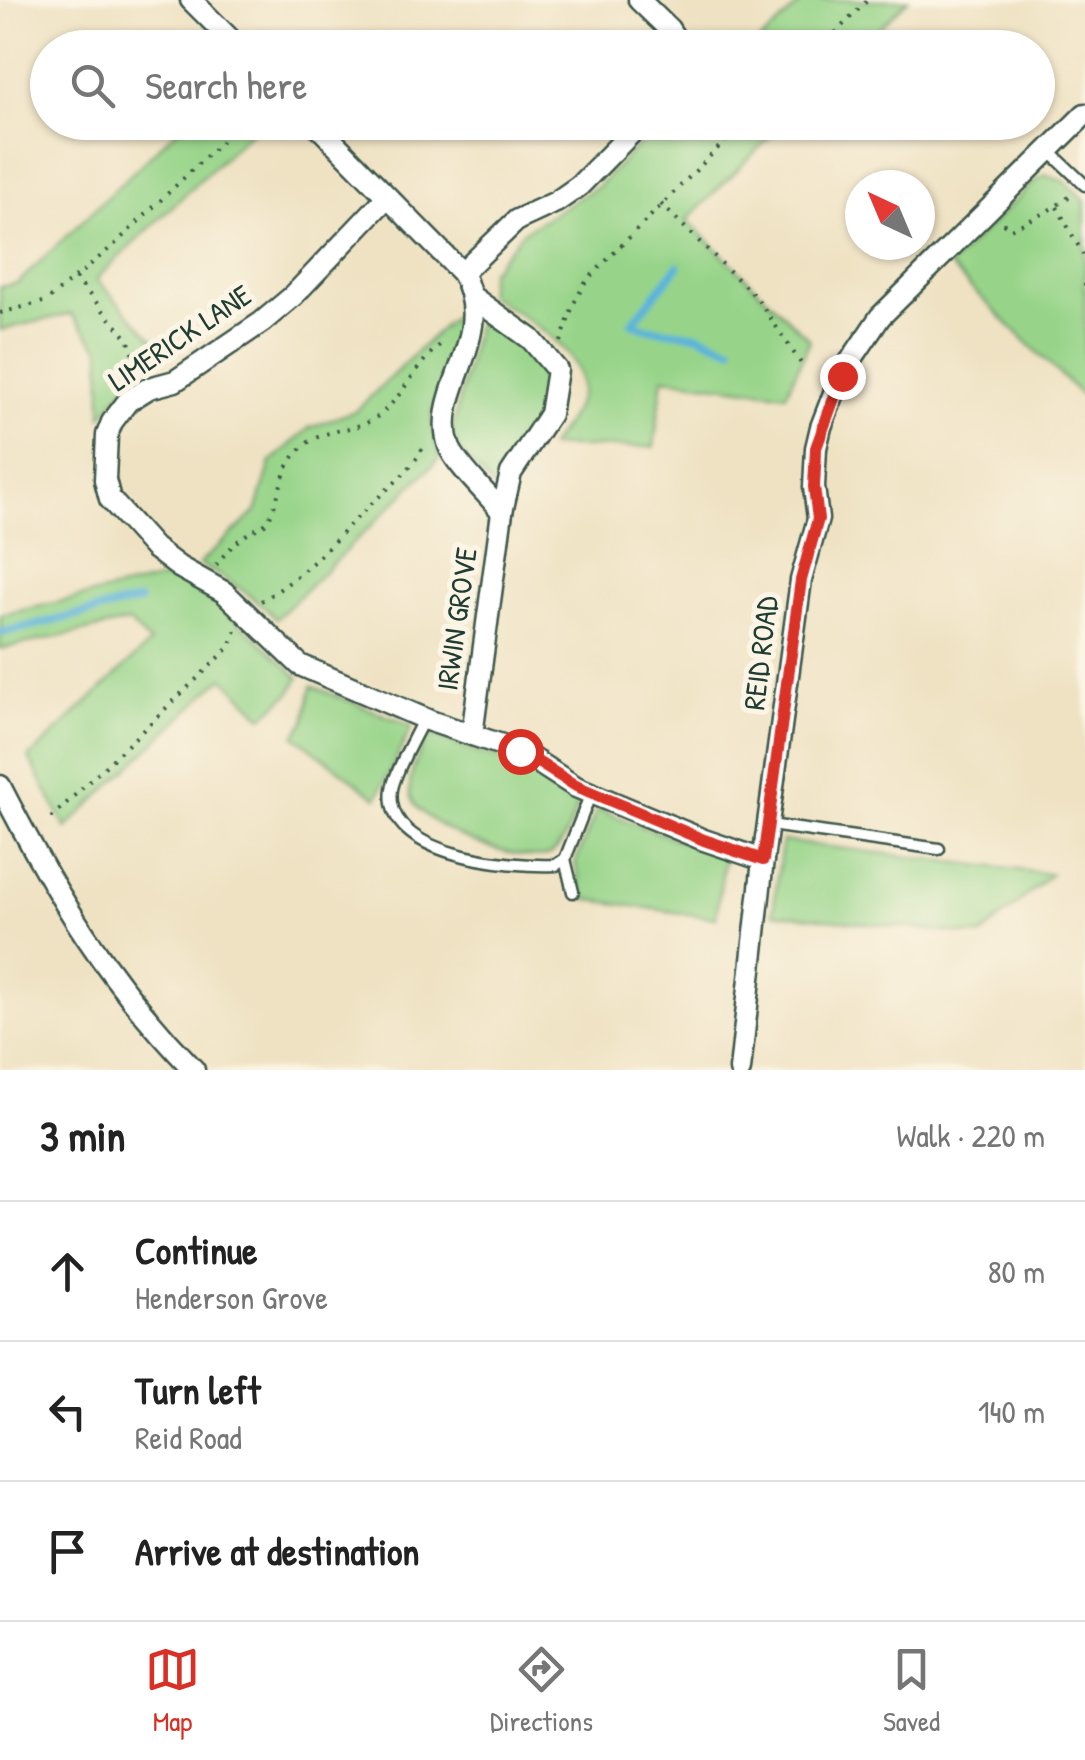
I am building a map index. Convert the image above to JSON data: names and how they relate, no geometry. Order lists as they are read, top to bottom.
{
  "streets": {
    "street": ["LIMERICK LANE", "IRWIN GROVE", "REID ROAD"]
  },
  "crossings": [
    ["LIMERICK LANE", "IRWIN GROVE"],
    ["LIMERICK LANE", "REID ROAD"]
  ],
  "north": "top left",
  "page": {
    "search": "Search here",
    "heading": ["3 min", "Walk · 220 m"],
    "list": [
      ["Continue", "Henderson Grove", "80 m"],
      ["Turn left", "Reid Road", "140 m"],
      "Arrive at destination"
    ],
    "nav": ["Map", "Directions", "Saved"]
  }
}
